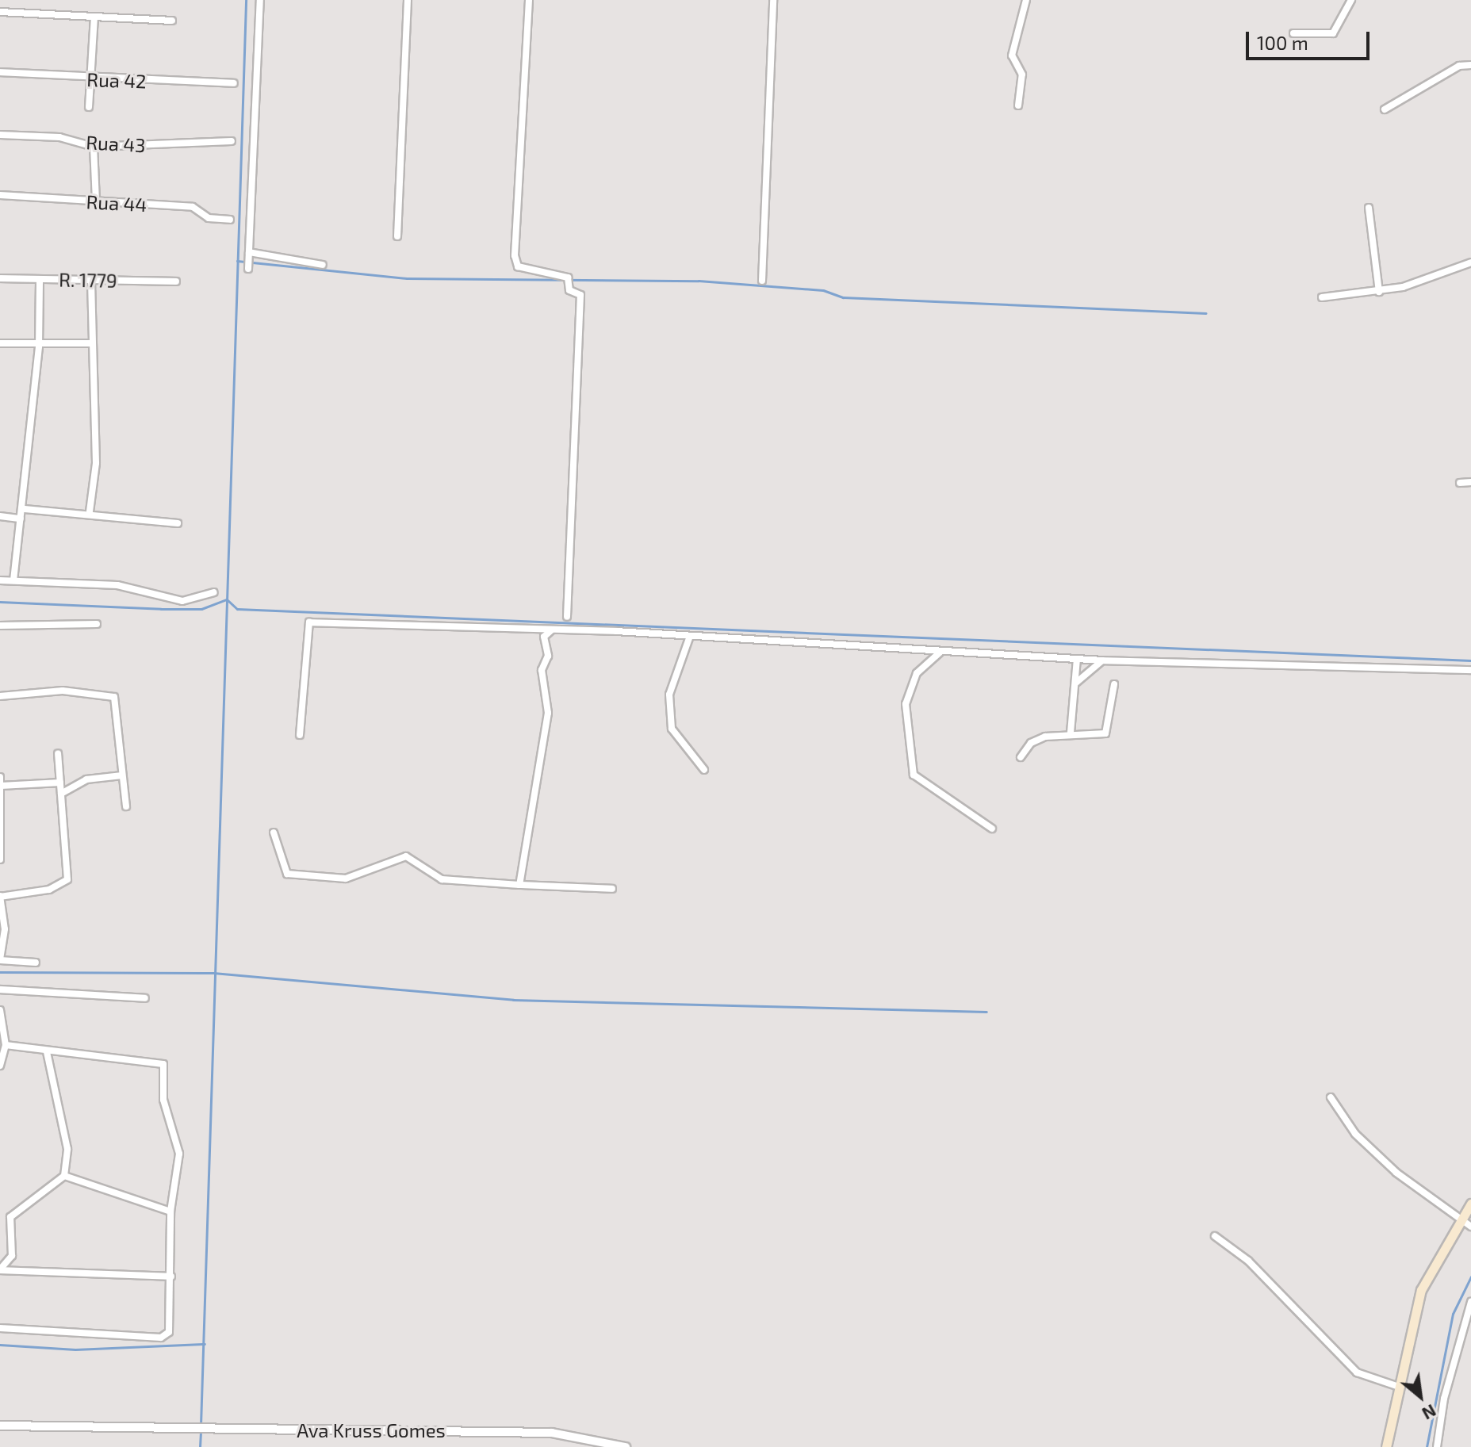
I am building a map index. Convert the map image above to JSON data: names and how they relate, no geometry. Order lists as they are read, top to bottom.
{
  "streets": {
    "street": [
      "Rua 42",
      "Rua 43",
      "Rua 44",
      "R. 1779",
      "Ava Kruss Gomes"
    ]
  },
  "scale_bar": "100 m",
  "north": "bottom right"
}
